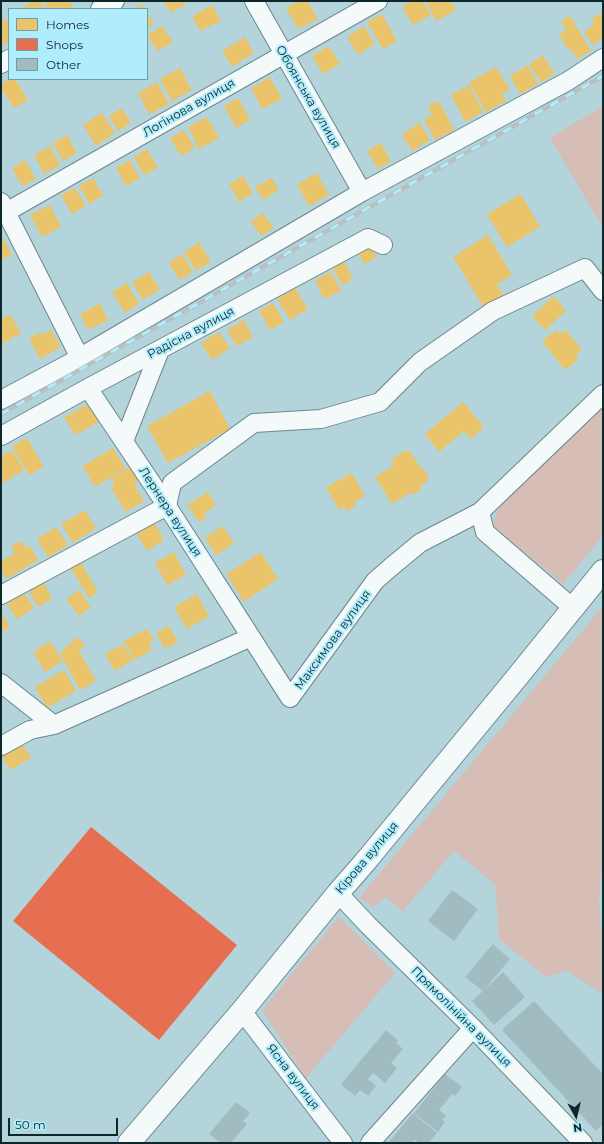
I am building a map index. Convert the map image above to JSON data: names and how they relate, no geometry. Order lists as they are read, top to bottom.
{
  "streets": {
    "main road": ["Кірова вулиця"],
    "street": [
      "Обоянська вулиця",
      "Логінова вулиця",
      "Радісна вулиця",
      "Лернера вулиця",
      "Максимова вулиця",
      "Прямолінійна вулиця",
      "Ясна вулиця"
    ]
  },
  "crossings": [
    ["Обоянська вулиця", "Логінова вулиця"],
    ["Радісна вулиця", "Лернера вулиця"],
    ["Лернера вулиця", "Максимова вулиця"],
    ["Кірова вулиця", "Прямолінійна вулиця"],
    ["Кірова вулиця", "Ясна вулиця"]
  ],
  "legend": ["Homes", "Shops", "Other"],
  "scale_bar": "50 m",
  "north": "bottom"
}
